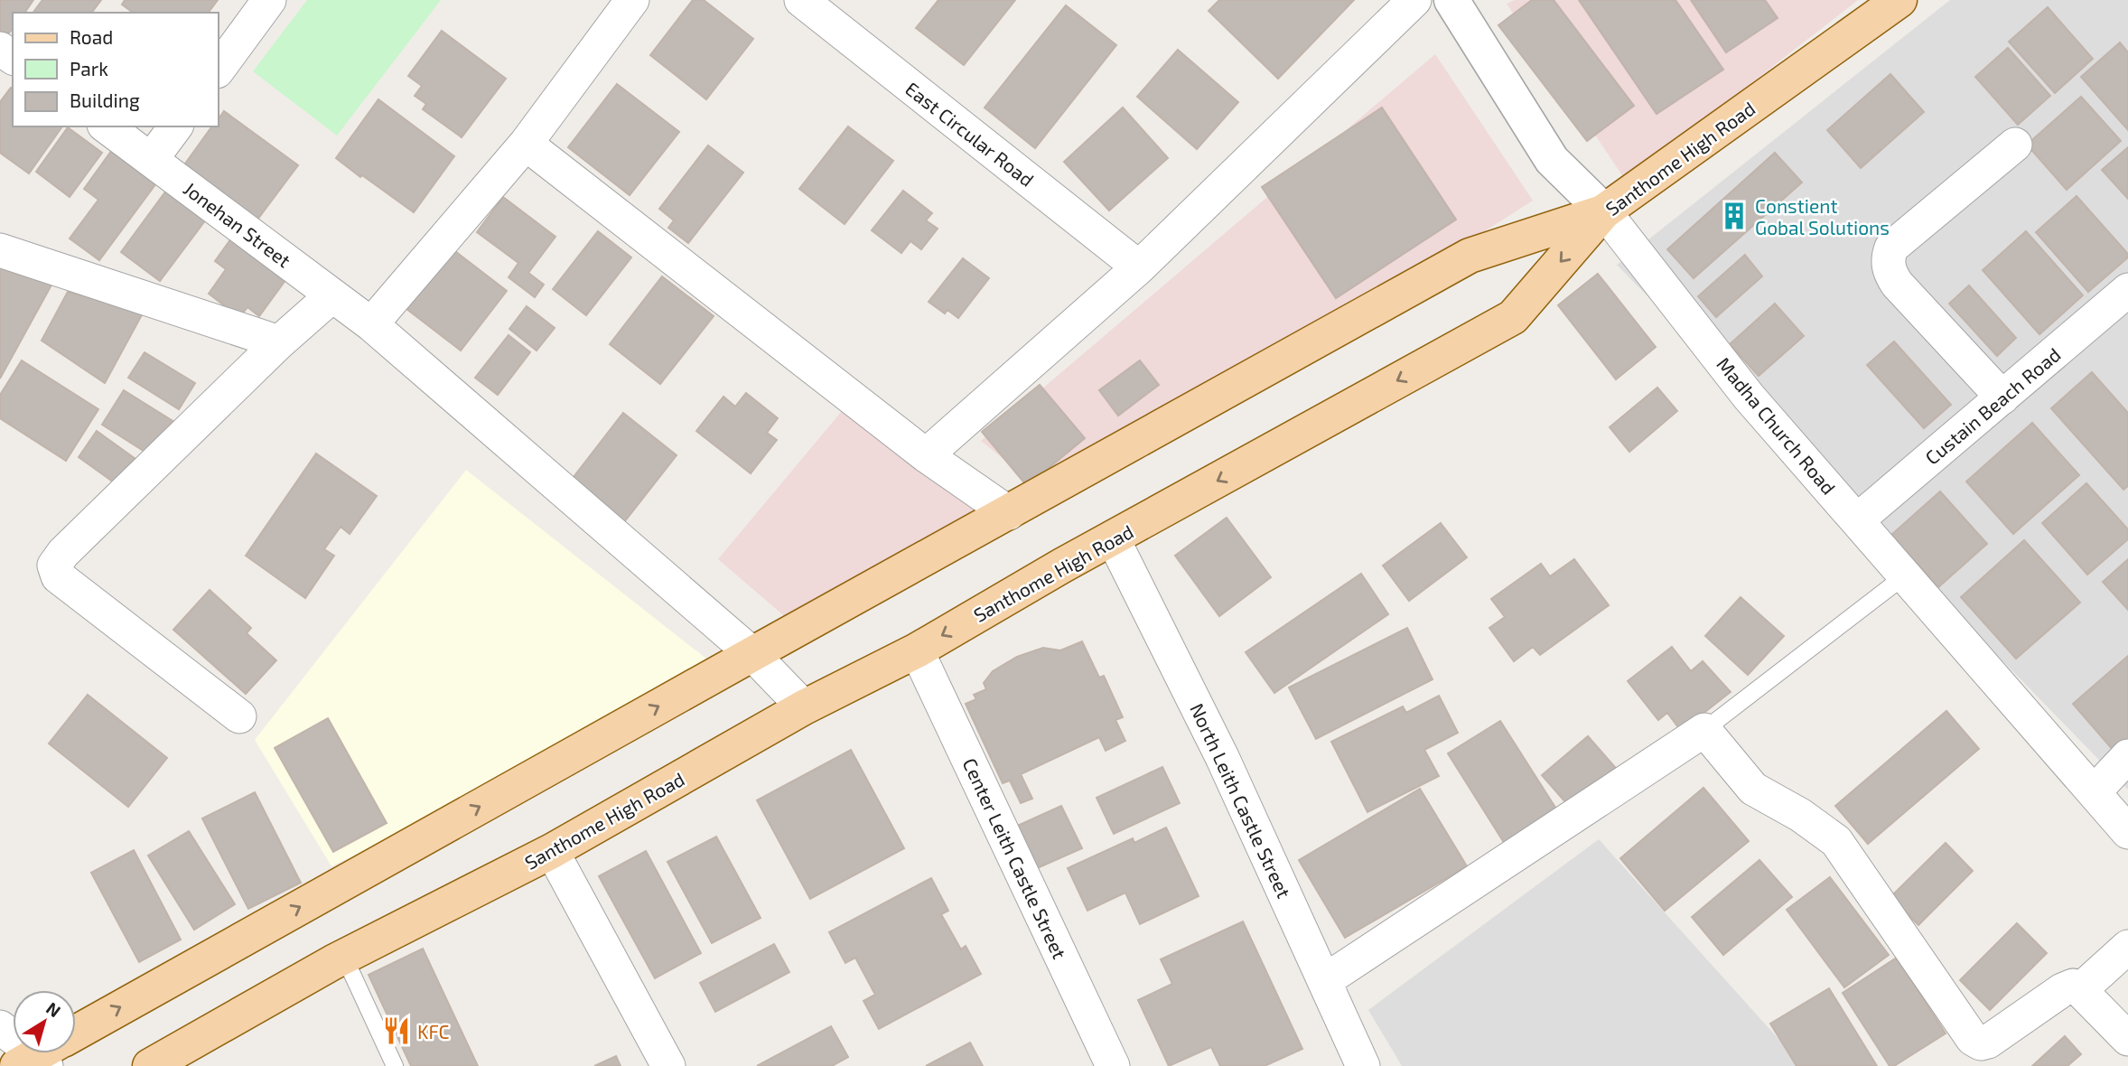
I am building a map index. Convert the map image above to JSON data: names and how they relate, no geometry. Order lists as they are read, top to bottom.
{
  "streets": {
    "main road": ["Santhome High Road"],
    "street": [
      "East Circular Road",
      "Jonehan Street",
      "Custain Beach Road",
      "Madha Church Road",
      "North Leith Castle Street",
      "Center Leith Castle Street"
    ]
  },
  "crossings": [
    ["Santhome High Road", "Jonehan Street"],
    ["Santhome High Road", "Madha Church Road"],
    ["Santhome High Road", "North Leith Castle Street"],
    ["Santhome High Road", "Center Leith Castle Street"],
    ["Custain Beach Road", "Madha Church Road"]
  ],
  "places": {
    "building": ["Constient Gobal Solutions"],
    "restaurant": ["KFC"]
  },
  "legend": ["Road", "Park", "Building"],
  "north": "top right"
}
